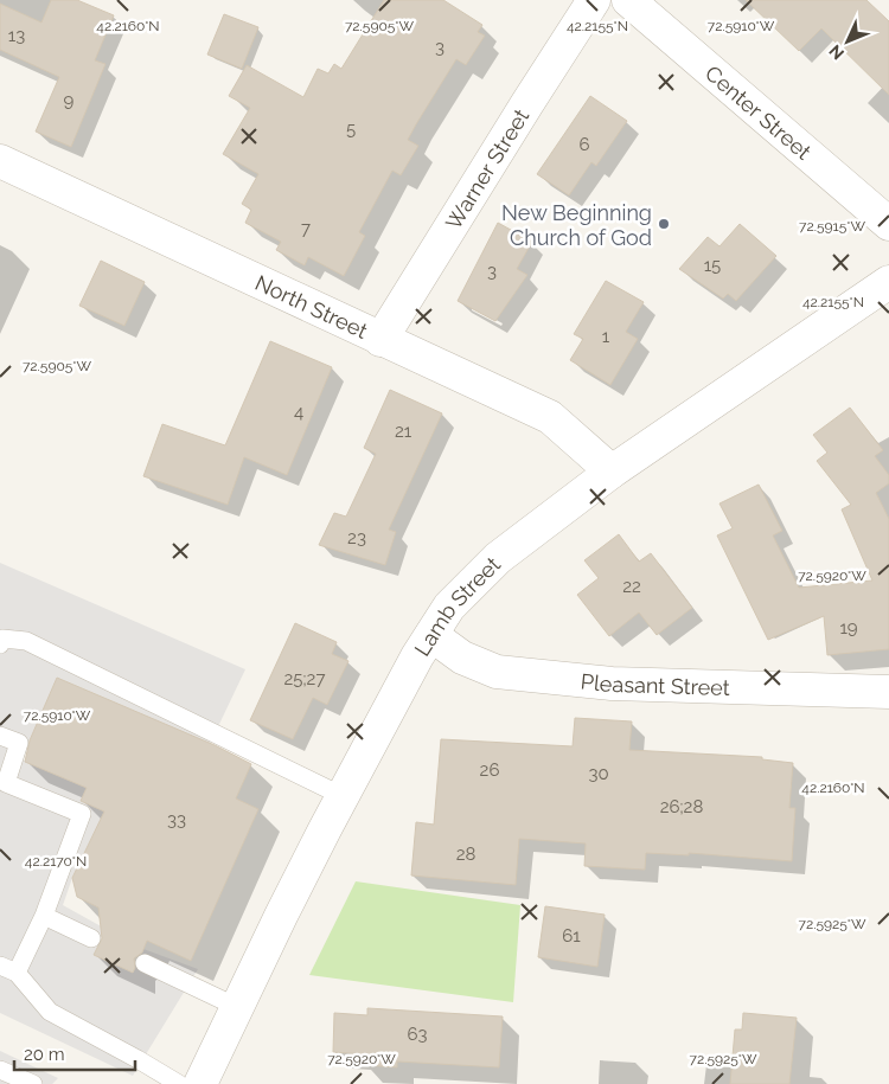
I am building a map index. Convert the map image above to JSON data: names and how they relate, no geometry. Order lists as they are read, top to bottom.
{
  "streets": {
    "street": [
      "Center Street",
      "Warner Street",
      "North Street",
      "Lamb Street",
      "Pleasant Street"
    ]
  },
  "crossings": [
    ["Warner Street", "North Street"],
    ["North Street", "Lamb Street"],
    ["Lamb Street", "Pleasant Street"]
  ],
  "places": ["New Beginning Church of God"],
  "house_numbers": [
    "13",
    "3",
    "9",
    "5",
    "6",
    "7",
    "15",
    "3",
    "1",
    "4",
    "21",
    "23",
    "22",
    "19",
    "25;27",
    "26",
    "30",
    "26;28",
    "33",
    "28",
    "61",
    "63"
  ],
  "scale_bar": "20 m",
  "north": "bottom left",
  "coordinates": [
    "72.5905°W",
    "72.5910°W",
    "42.2160°N",
    "42.2155°N",
    "72.5915°W",
    "72.5920°W",
    "42.2170°N",
    "72.5925°W"
  ]
}
